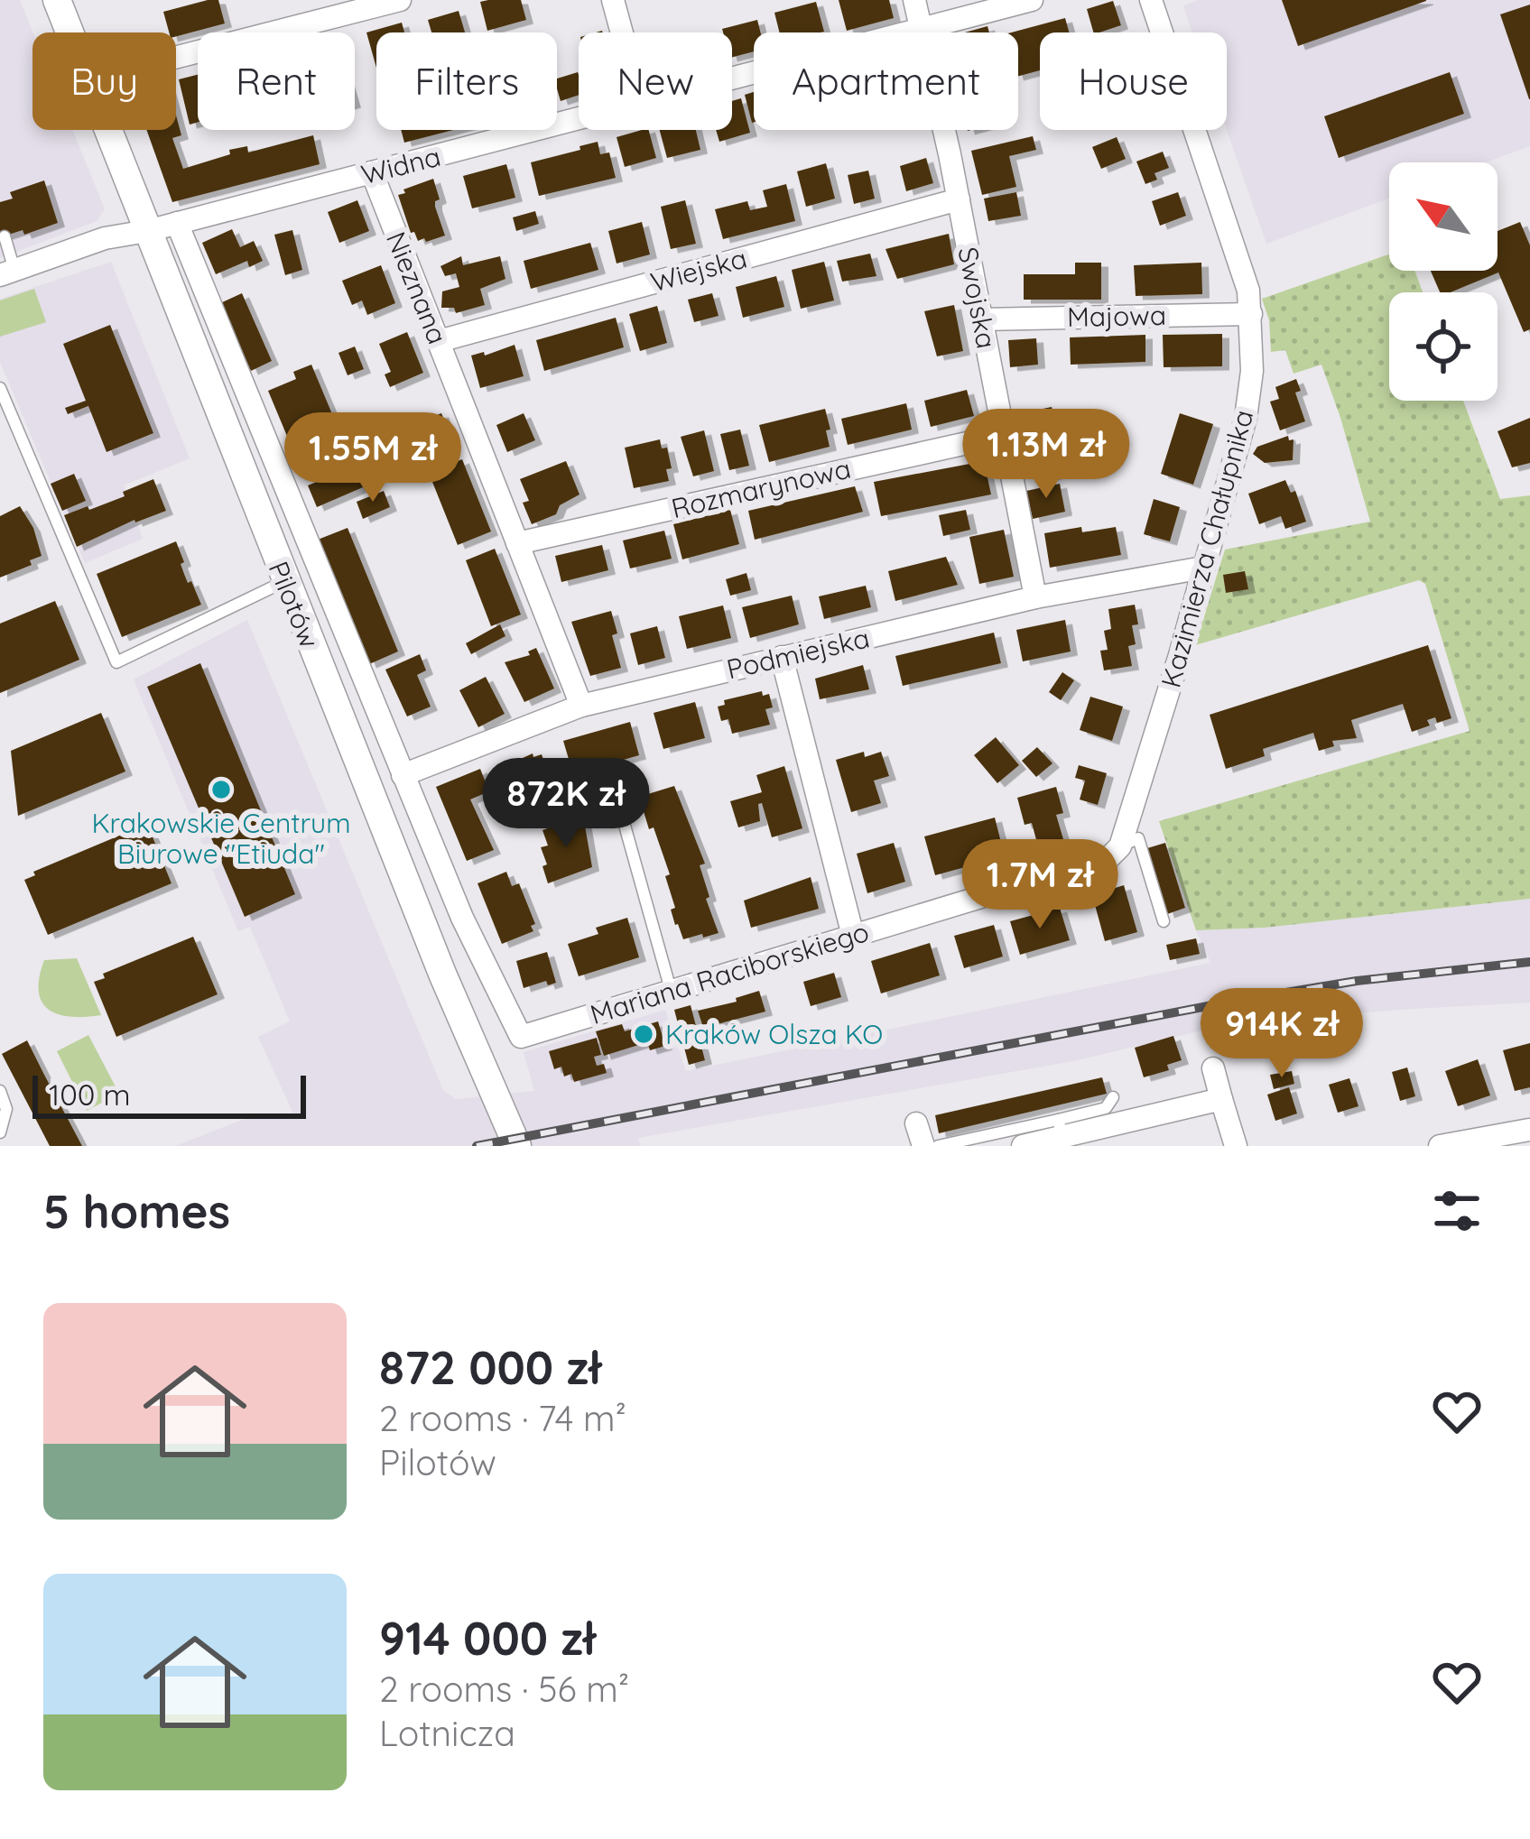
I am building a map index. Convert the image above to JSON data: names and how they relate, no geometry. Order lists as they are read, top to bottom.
{
  "streets": {
    "street": [
      "Widna",
      "Wiejska",
      "Nieznana",
      "Swojska",
      "Majowa",
      "Rozmarynowa",
      "Kazimierza Chałupnika",
      "Pilotów",
      "Podmiejska",
      "Mariana Raciborskiego"
    ]
  },
  "crossings": [
    ["Widna", "Nieznana"],
    ["Widna", "Swojska"],
    ["Widna", "Pilotów"],
    ["Wiejska", "Nieznana"],
    ["Wiejska", "Swojska"],
    ["Nieznana", "Rozmarynowa"],
    ["Nieznana", "Podmiejska"],
    ["Swojska", "Majowa"],
    ["Swojska", "Rozmarynowa"],
    ["Swojska", "Podmiejska"],
    ["Majowa", "Kazimierza Chałupnika"],
    ["Kazimierza Chałupnika", "Podmiejska"],
    ["Kazimierza Chałupnika", "Mariana Raciborskiego"],
    ["Pilotów", "Podmiejska"],
    ["Pilotów", "Mariana Raciborskiego"]
  ],
  "places": ["Krakowskie Centrum Biurowe \"Etiuda\"", "Kraków Olsza KO"],
  "scale_bar": "100 m",
  "north": "top left",
  "page": {
    "chip": [
      "Buy",
      "Rent",
      "Filters",
      "New",
      "Apartment",
      "House"
    ],
    "price": [
      "1.13M zł",
      "1.55M zł",
      "872K zł",
      "1.7M zł",
      "914K zł"
    ],
    "scale": "100 m",
    "heading": "5 homes",
    "list": [
      {
        "name": "872 000 zł",
        "note": "2 rooms · 74 m² · Pilotów"
      },
      {
        "name": "914 000 zł",
        "note": "2 rooms · 56 m² · Lotnicza"
      }
    ]
  }
}
